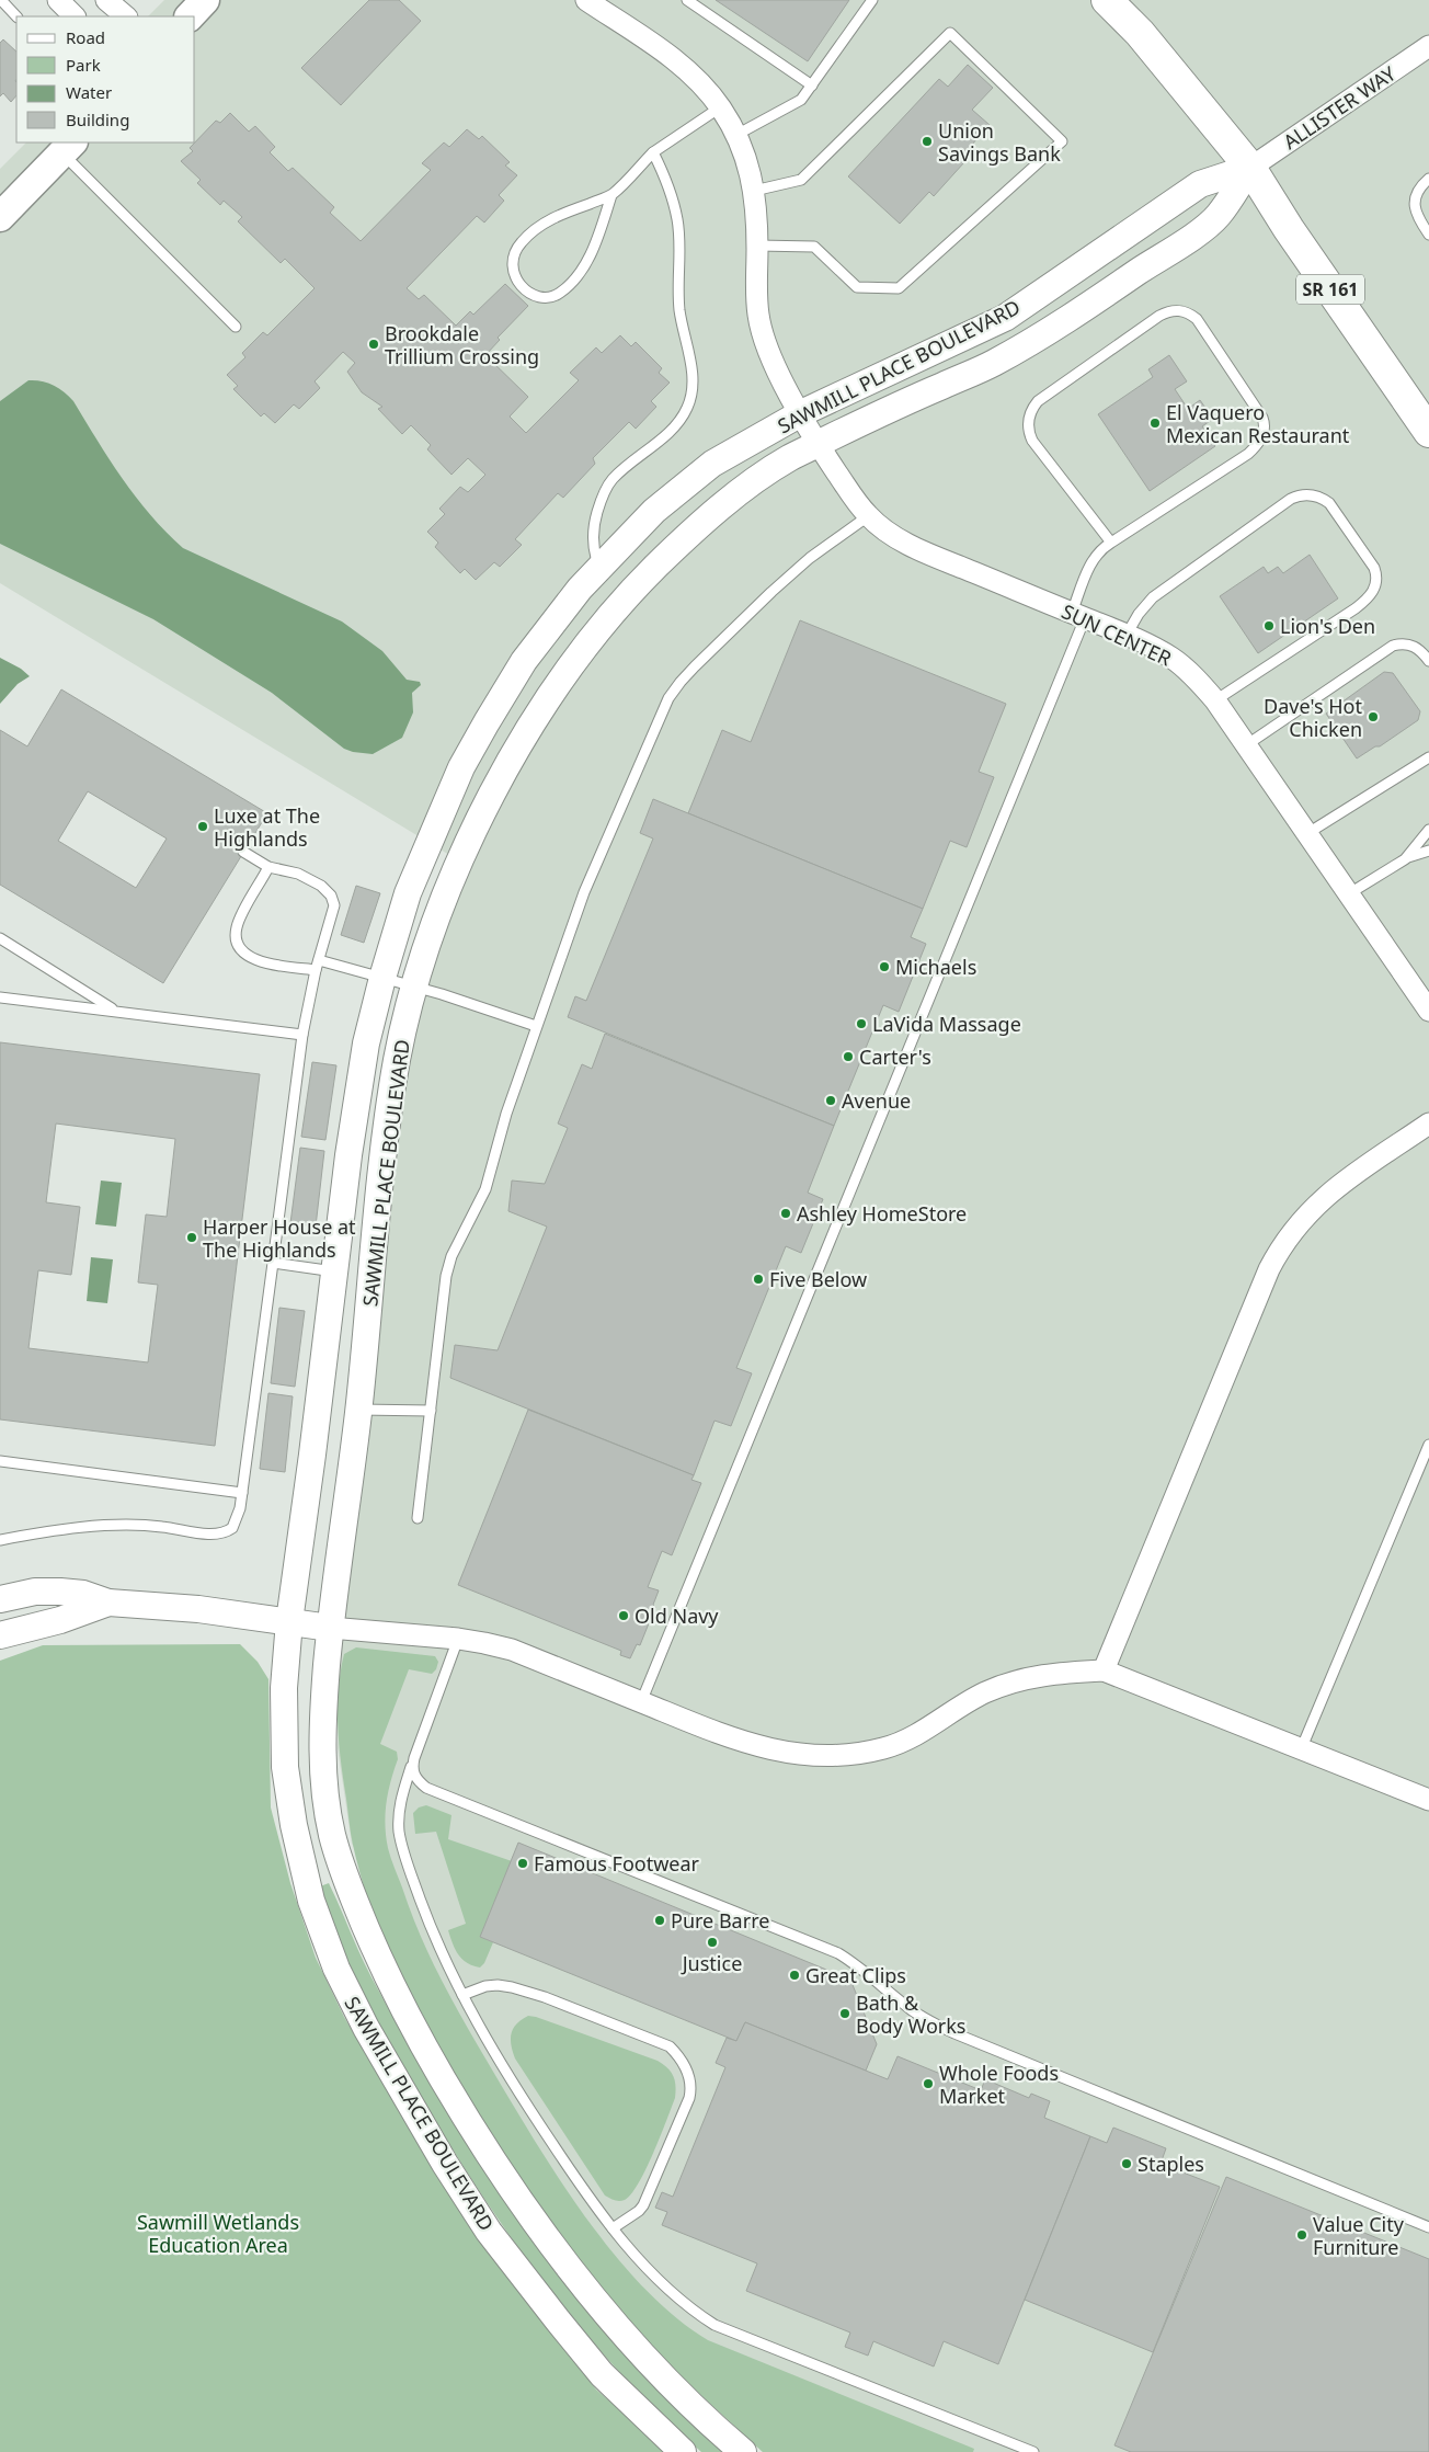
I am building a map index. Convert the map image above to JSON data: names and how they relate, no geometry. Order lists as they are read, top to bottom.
{
  "streets": {
    "main road": ["SR 161"],
    "street": ["ALLISTER WAY", "SAWMILL PLACE BOULEVARD", "SUN CENTER"]
  },
  "crossings": [
    ["ALLISTER WAY", "SR 161"],
    ["ALLISTER WAY", "SAWMILL PLACE BOULEVARD"],
    ["SR 161", "SAWMILL PLACE BOULEVARD"],
    ["SAWMILL PLACE BOULEVARD", "SUN CENTER"]
  ],
  "parks": ["Sawmill Wetlands Education Area"],
  "places": [
    "Union Savings Bank",
    "Brookdale Trillium Crossing",
    "El Vaquero Mexican Restaurant",
    "Lion's Den",
    "Dave's Hot Chicken",
    "Luxe at The Highlands",
    "Michaels",
    "LaVida Massage",
    "Carter's",
    "Avenue",
    "Ashley HomeStore",
    "Harper House at The Highlands",
    "Five Below",
    "Old Navy",
    "Famous Footwear",
    "Pure Barre",
    "Justice",
    "Great Clips",
    "Bath & Body Works",
    "Whole Foods Market",
    "Staples",
    "Value City Furniture"
  ],
  "legend": [
    "Road",
    "Park",
    "Water",
    "Building"
  ]
}
